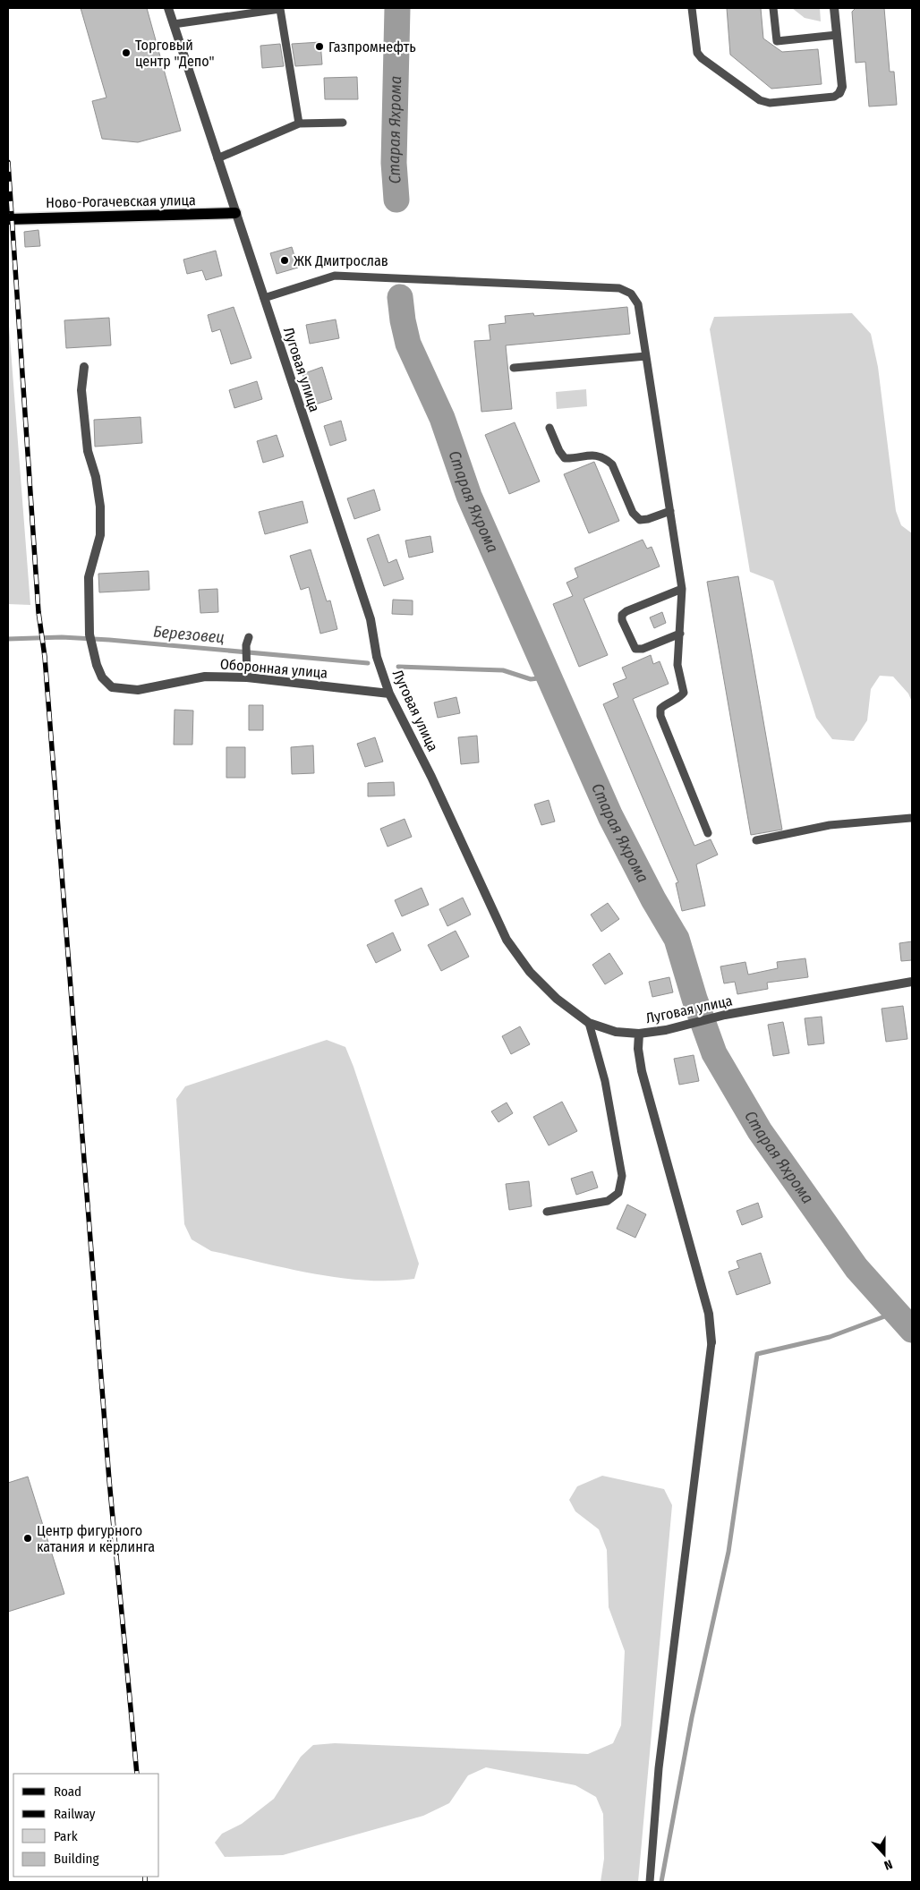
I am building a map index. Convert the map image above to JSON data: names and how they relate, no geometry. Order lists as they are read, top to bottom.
{
  "streets": {
    "main road": ["Ново-Рогачевская улица"],
    "street": ["Луговая улица", "Оборонная улица"]
  },
  "crossings": [
    ["Ново-Рогачевская улица", "Луговая улица"],
    ["Луговая улица", "Оборонная улица"]
  ],
  "water": ["Старая Яхрома", "Березовец"],
  "places": [
    "Газпромнефть",
    "Торговый центр \"Депо\"",
    "ЖК Дмитрослав",
    "Центр фигурного катания и кёрлинга"
  ],
  "legend": [
    "Road",
    "Railway",
    "Park",
    "Building"
  ],
  "north": "bottom"
}
